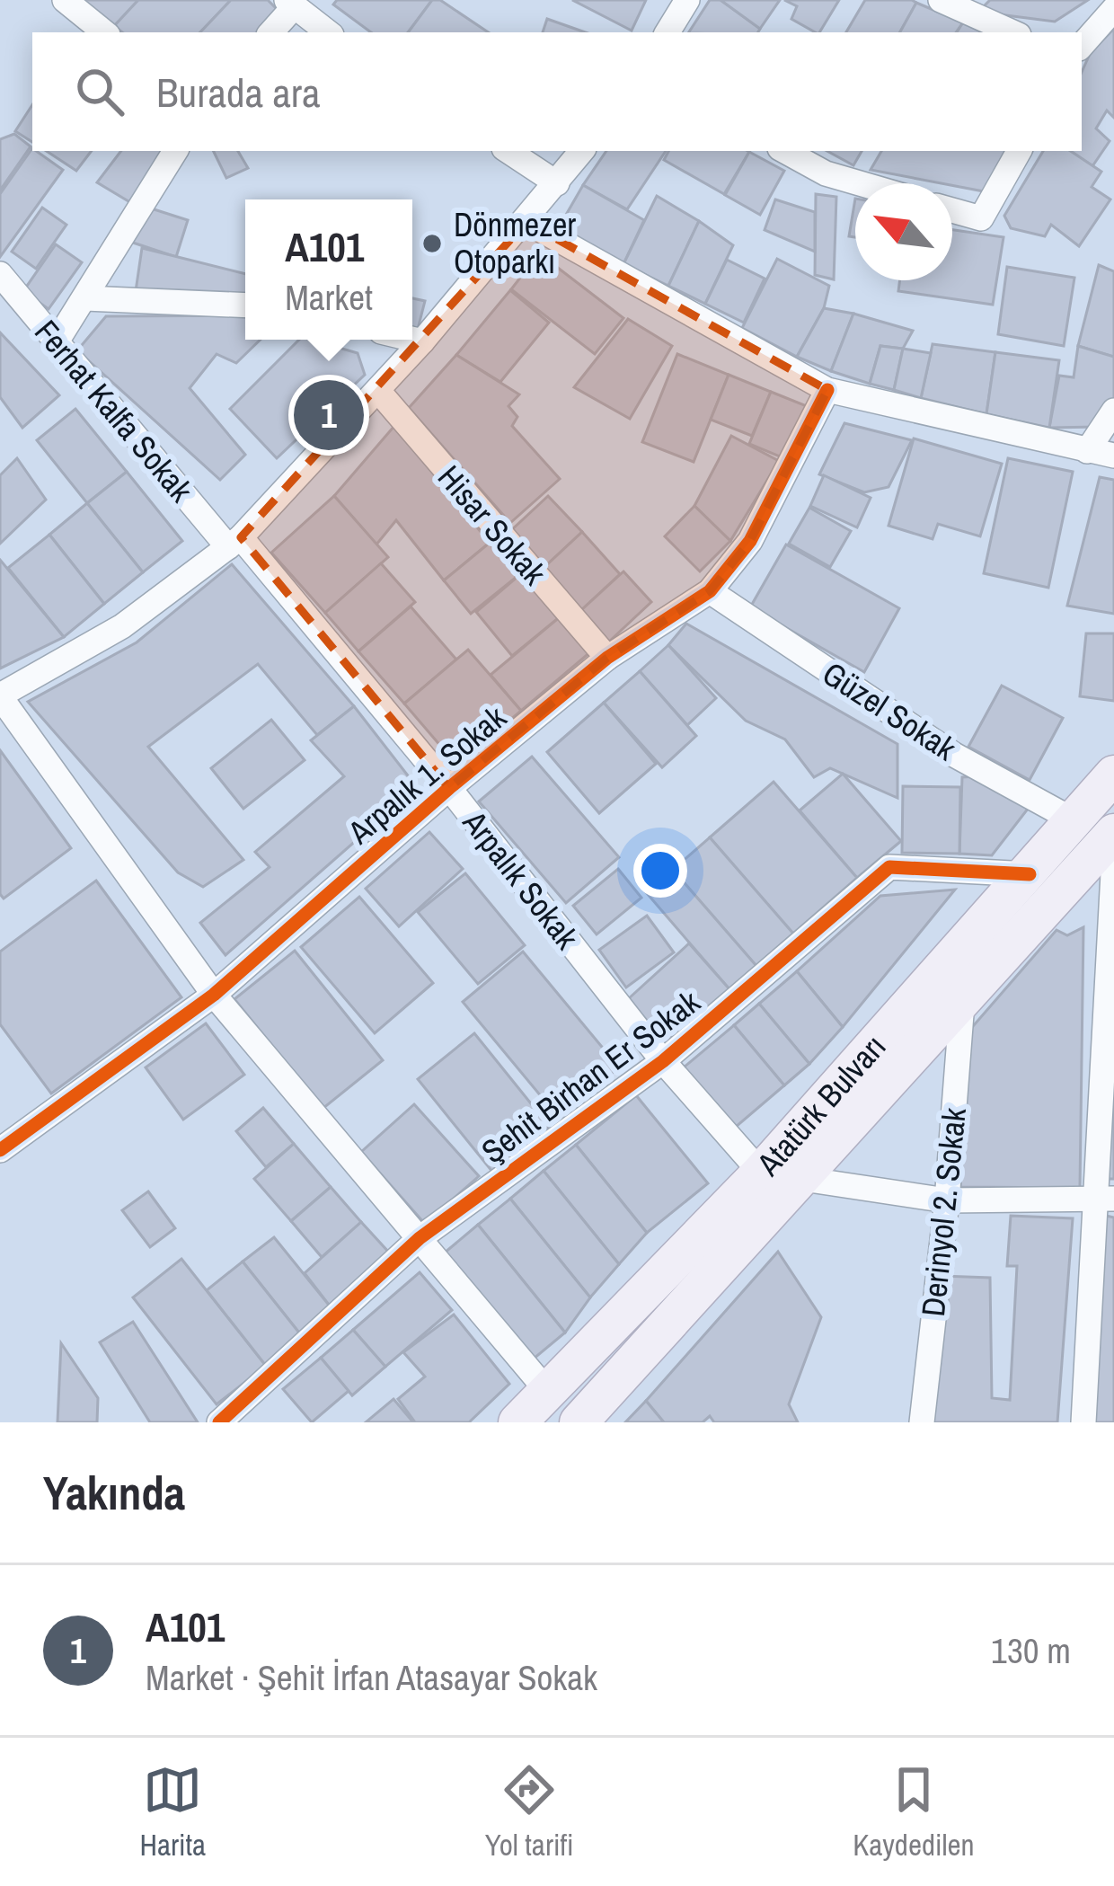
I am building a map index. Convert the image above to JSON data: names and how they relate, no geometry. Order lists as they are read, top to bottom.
{
  "streets": {
    "main road": ["Atatürk Bulvarı"],
    "street": [
      "Ferhat Kalfa Sokak",
      "Hisar Sokak",
      "Güzel Sokak",
      "Arpalık 1. Sokak",
      "Arpalık Sokak",
      "Şehit Birhan Er Sokak",
      "Derinyol 2. Sokak"
    ]
  },
  "crossings": [
    ["Ferhat Kalfa Sokak", "Arpalık Sokak"],
    ["Hisar Sokak", "Arpalık 1. Sokak"],
    ["Güzel Sokak", "Arpalık 1. Sokak"],
    ["Güzel Sokak", "Atatürk Bulvarı"],
    ["Arpalık 1. Sokak", "Arpalık Sokak"],
    ["Arpalık Sokak", "Şehit Birhan Er Sokak"],
    ["Arpalık Sokak", "Atatürk Bulvarı"],
    ["Şehit Birhan Er Sokak", "Atatürk Bulvarı"],
    ["Atatürk Bulvarı", "Derinyol 2. Sokak"]
  ],
  "places": ["Dönmezer Otoparkı"],
  "north": "top left",
  "page": {
    "search": "Burada ara",
    "popup": ["A101", "Market"],
    "pins": "1",
    "heading": "Yakında",
    "list": [
      {
        "mark": "1",
        "name": "A101",
        "note": "Market · Şehit İrfan Atasayar Sokak",
        "value": "130 m"
      }
    ],
    "nav": ["Harita", "Yol tarifi", "Kaydedilen"]
  }
}
